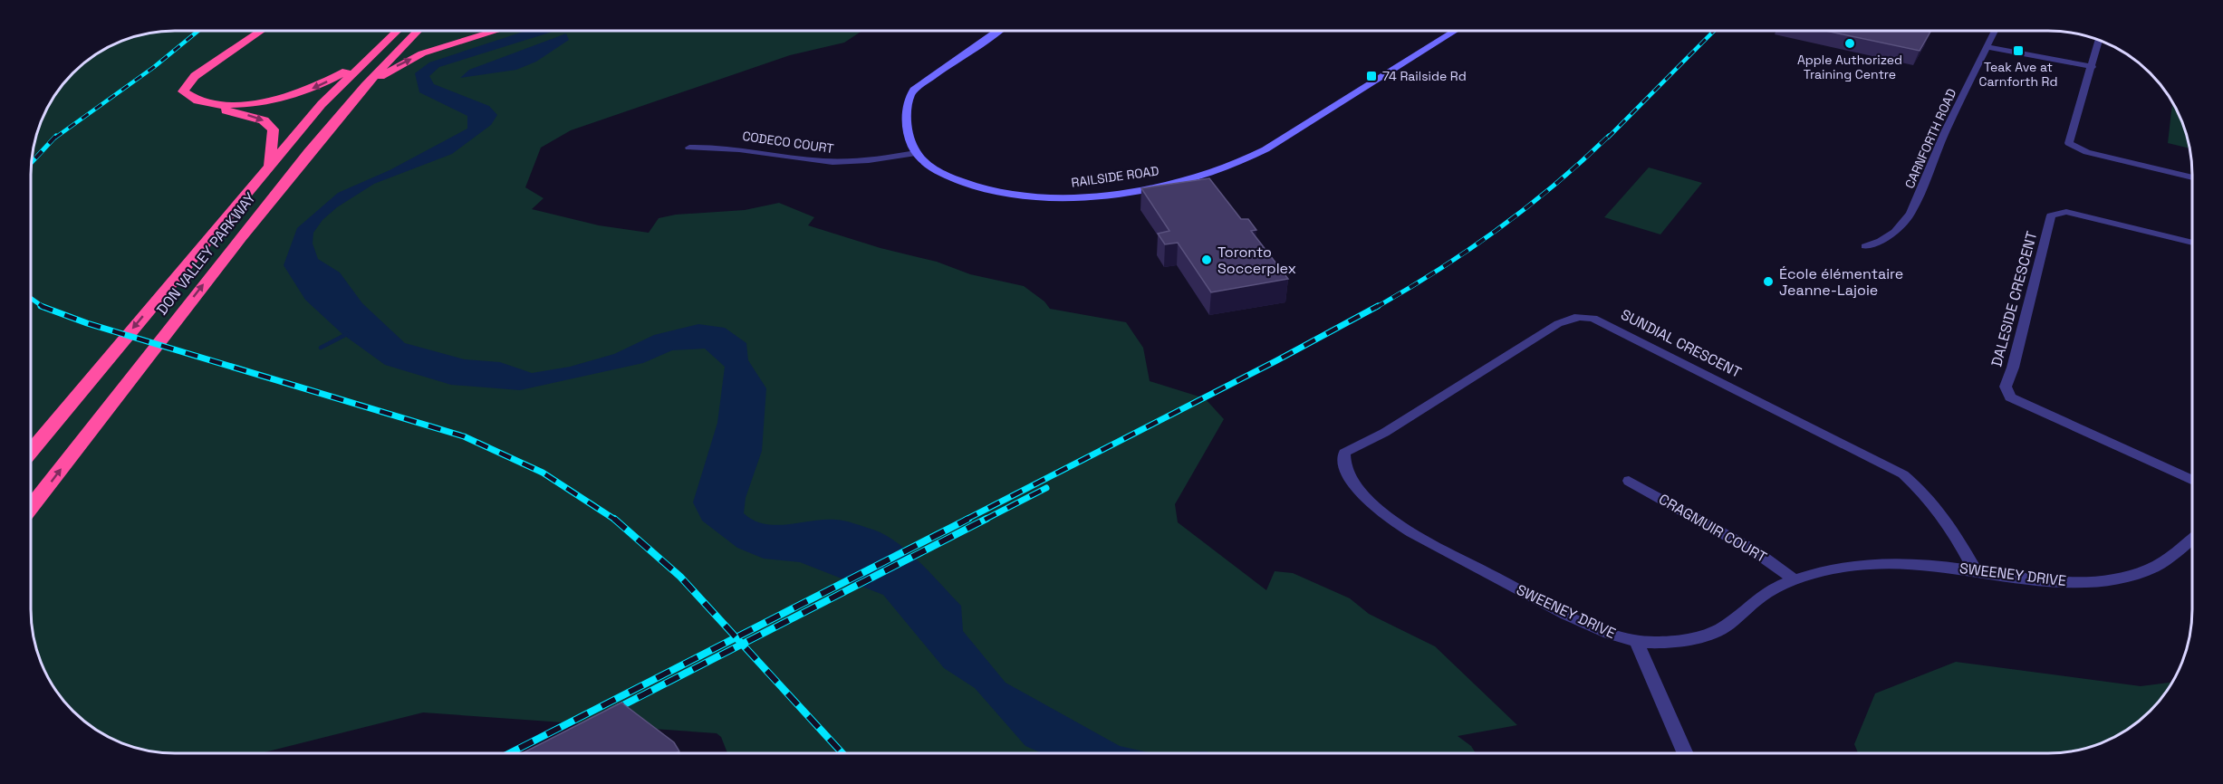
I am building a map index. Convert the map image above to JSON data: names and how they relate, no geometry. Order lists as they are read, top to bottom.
{
  "streets": {
    "highway": ["DON VALLEY PARKWAY"],
    "street": [
      "CARNFORTH ROAD",
      "CODECO COURT",
      "RAILSIDE ROAD",
      "DALESIDE CRESCENT",
      "SUNDIAL CRESCENT",
      "CRAGMUIR COURT",
      "SWEENEY DRIVE"
    ]
  },
  "crossings": [
    ["CODECO COURT", "RAILSIDE ROAD"],
    ["SUNDIAL CRESCENT", "SWEENEY DRIVE"],
    ["CRAGMUIR COURT", "SWEENEY DRIVE"]
  ],
  "places": {
    "other": ["Apple Authorized Training Centre", "Toronto Soccerplex", "École élémentaire Jeanne-Lajoie"],
    "transit": ["Teak Ave at Carnforth Rd", "74 Railside Rd"]
  }
}
